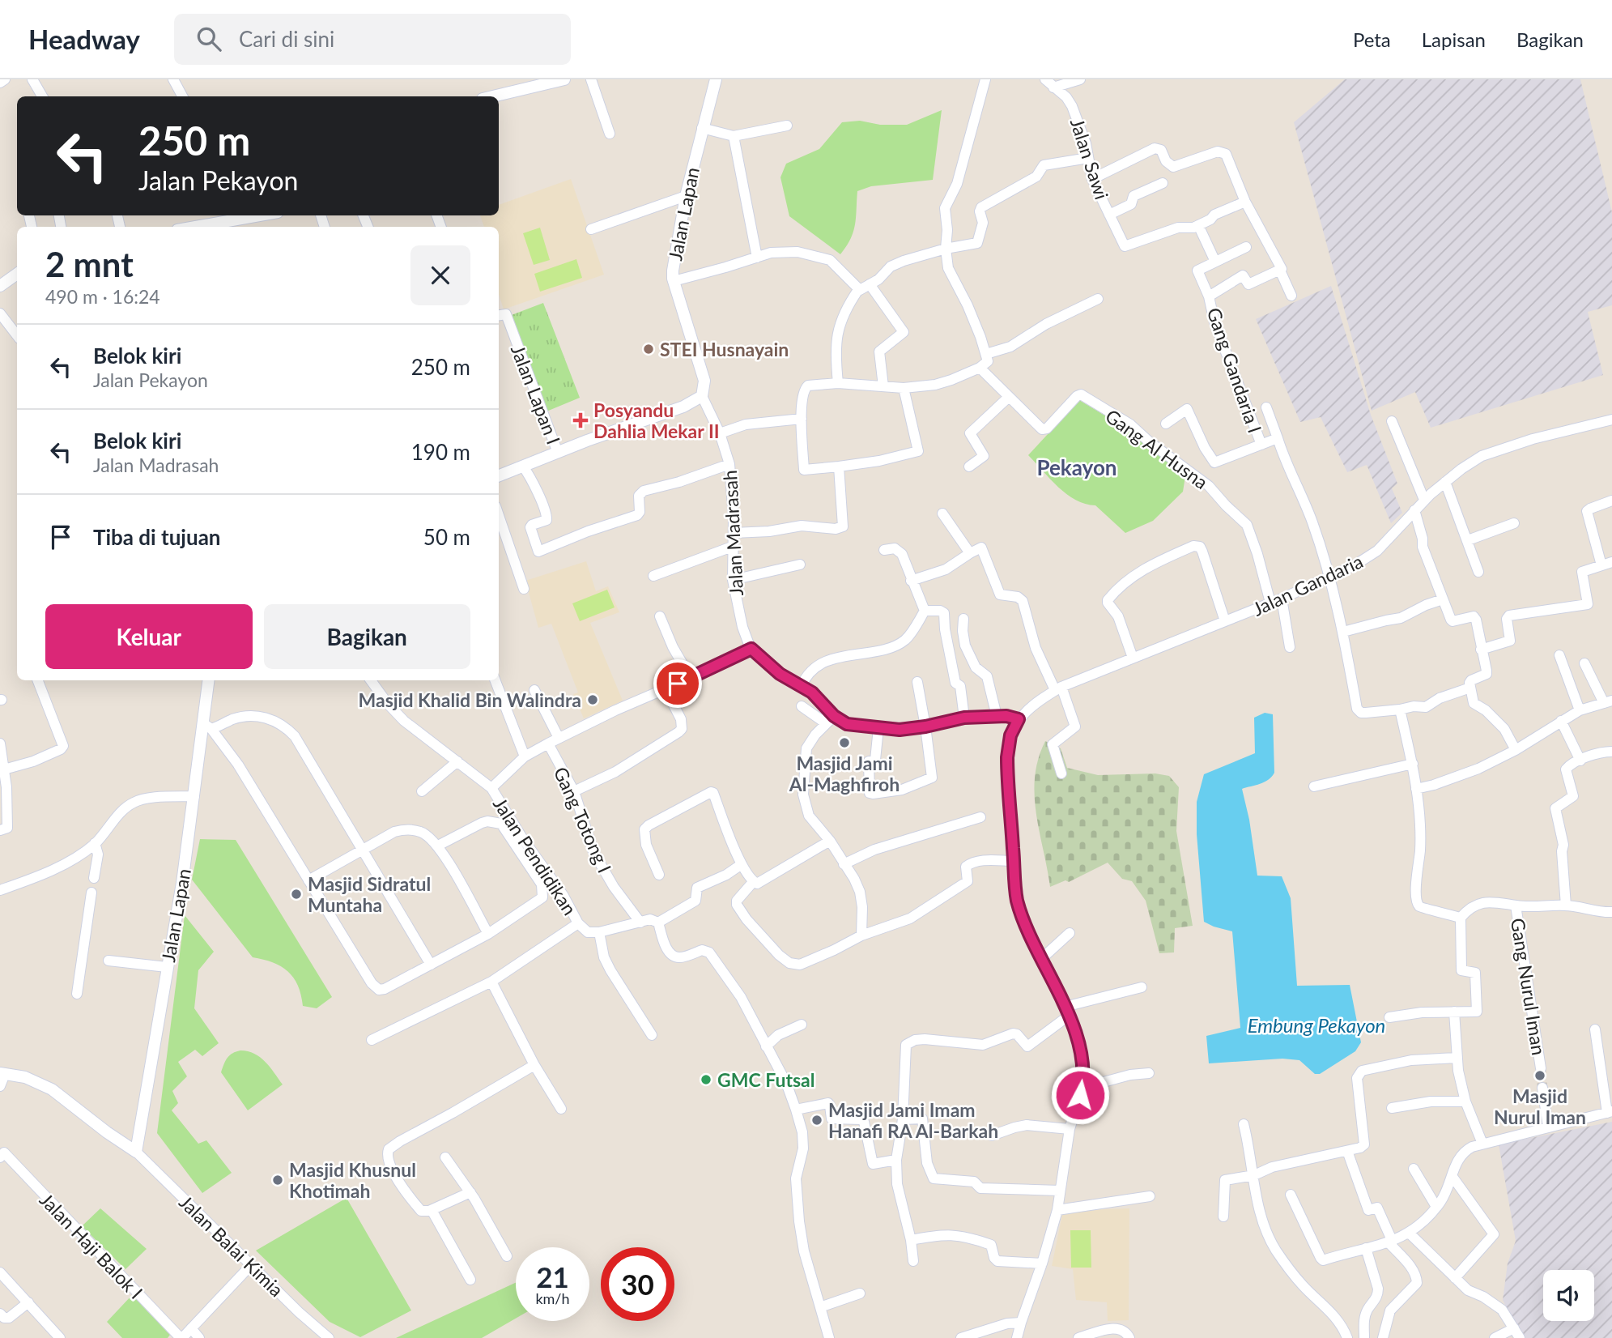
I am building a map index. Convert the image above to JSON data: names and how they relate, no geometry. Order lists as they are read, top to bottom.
{
  "streets": {
    "street": [
      "Jalan Sawi",
      "Jalan Lapan",
      "Gang Gandaria I",
      "Jalan Lapan I",
      "Gang Al Husna",
      "Jalan Madrasah",
      "Jalan Gandaria",
      "Gang Totong I",
      "Jalan Pendidikan",
      "Gang Nurul Iman",
      "Jalan Haji Balok I",
      "Jalan Balai Kimia"
    ]
  },
  "crossings": [
    ["Jalan Lapan", "Jalan Madrasah"],
    ["Jalan Lapan", "Jalan Balai Kimia"],
    ["Gang Gandaria I", "Jalan Gandaria"],
    ["Gang Al Husna", "Jalan Gandaria"]
  ],
  "districts": ["Pekayon"],
  "water": ["Embung Pekayon"],
  "places": {
    "other": [
      "STEI Husnayain",
      "Masjid Khalid Bin Walindra",
      "Masjid Jami Al-Maghfiroh",
      "Masjid Sidratul Muntaha",
      "Masjid Nurul Iman",
      "GMC Futsal",
      "Masjid Jami Imam Hanafi RA Al-Barkah",
      "Masjid Khusnul Khotimah"
    ],
    "health": ["Posyandu Dahlia Mekar II"]
  },
  "page": {
    "header": "Headway",
    "search": "Cari di sini",
    "nav": ["Peta", "Lapisan", "Bagikan"],
    "turn": ["250 m", "Jalan Pekayon"],
    "heading": ["2 mnt", "490 m · 16:24"],
    "list": [
      {
        "name": "Belok kiri",
        "note": "Jalan Pekayon",
        "value": "250 m"
      },
      {
        "name": "Belok kiri",
        "note": "Jalan Madrasah",
        "value": "190 m"
      },
      {
        "name": "Tiba di tujuan",
        "value": "50 m"
      }
    ],
    "buttons": ["Keluar", "Bagikan"],
    "speed": "21 km/h",
    "limit": "30"
  }
}
